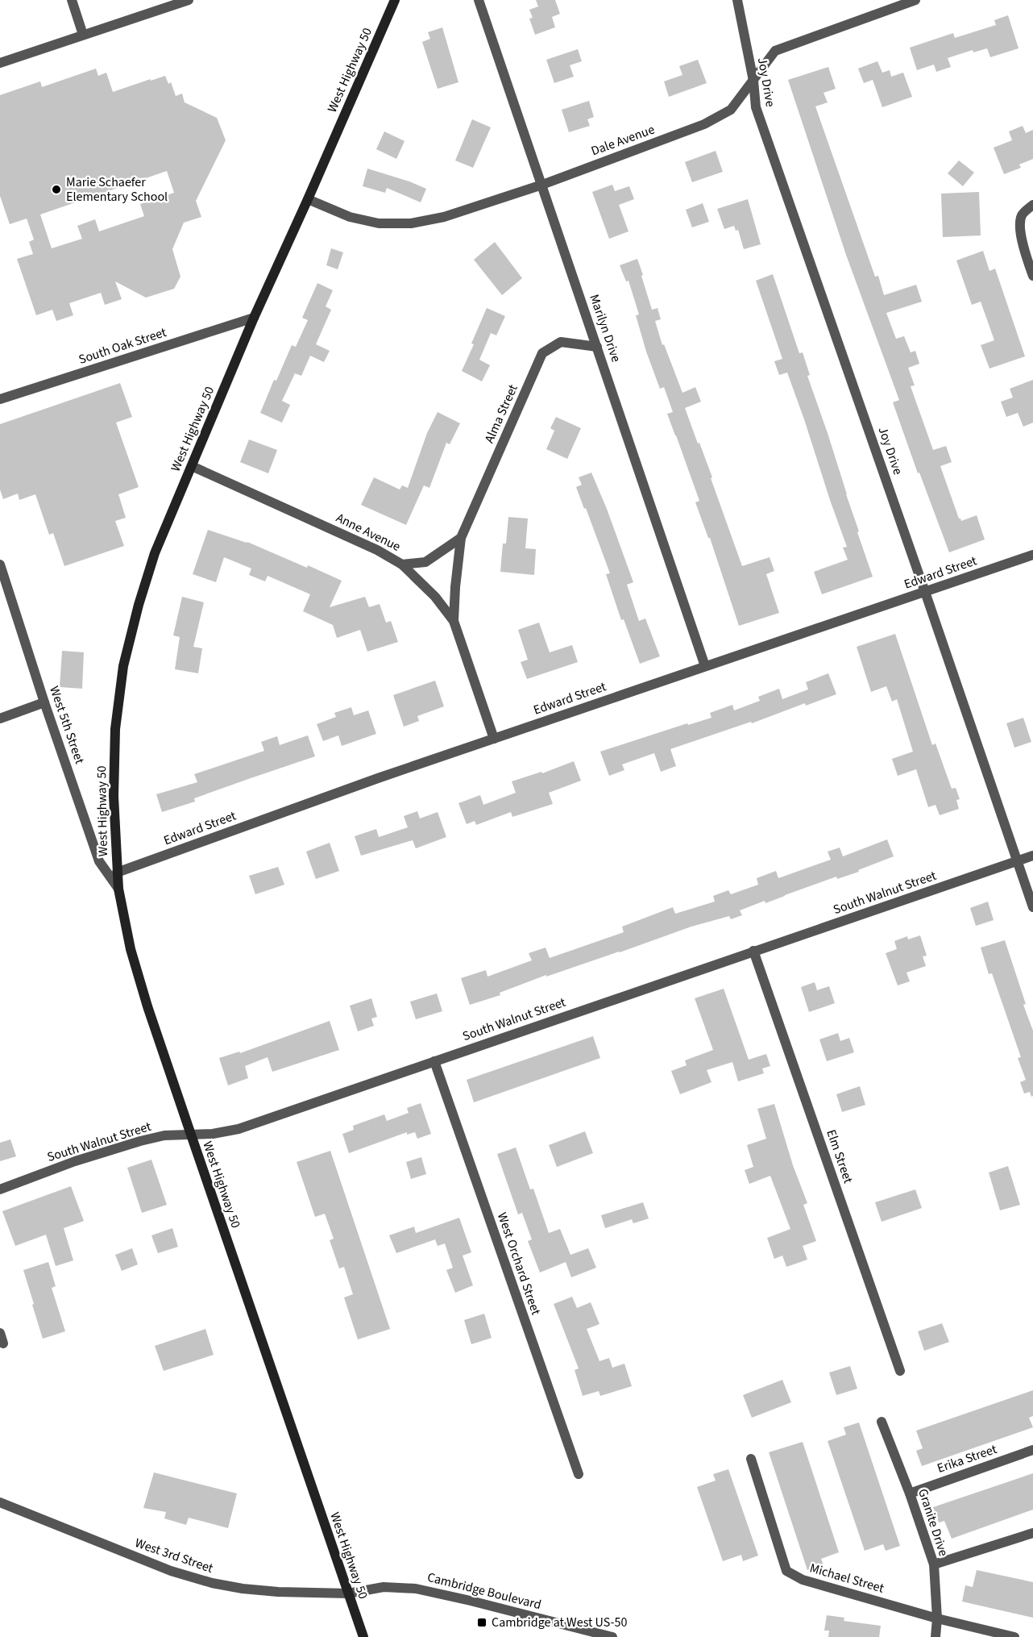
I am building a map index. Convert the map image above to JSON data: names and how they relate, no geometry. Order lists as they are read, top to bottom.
{
  "streets": {
    "main road": ["West Highway 50"],
    "street": [
      "Joy Drive",
      "Dale Avenue",
      "Marilyn Drive",
      "South Oak Street",
      "Alma Street",
      "Anne Avenue",
      "Edward Street",
      "West 5th Street",
      "South Walnut Street",
      "Elm Street",
      "West Orchard Street",
      "Erika Street",
      "Granite Drive",
      "West 3rd Street",
      "Michael Street",
      "Cambridge Boulevard"
    ]
  },
  "crossings": [
    ["West Highway 50", "Dale Avenue"],
    ["West Highway 50", "South Oak Street"],
    ["West Highway 50", "Anne Avenue"],
    ["West Highway 50", "Edward Street"],
    ["West Highway 50", "West 5th Street"],
    ["West Highway 50", "South Walnut Street"],
    ["West Highway 50", "West 3rd Street"],
    ["West Highway 50", "Cambridge Boulevard"],
    ["Joy Drive", "Dale Avenue"],
    ["Joy Drive", "Edward Street"],
    ["Joy Drive", "South Walnut Street"],
    ["Dale Avenue", "Marilyn Drive"],
    ["Marilyn Drive", "Alma Street"],
    ["Marilyn Drive", "Edward Street"],
    ["Alma Street", "Anne Avenue"],
    ["Anne Avenue", "Edward Street"],
    ["South Walnut Street", "Elm Street"],
    ["South Walnut Street", "West Orchard Street"],
    ["Erika Street", "Granite Drive"],
    ["Granite Drive", "Michael Street"],
    ["West 3rd Street", "Cambridge Boulevard"]
  ],
  "places": {
    "other": ["Marie Schaefer Elementary School"],
    "transit": ["Cambridge at West US-50"]
  }
}
